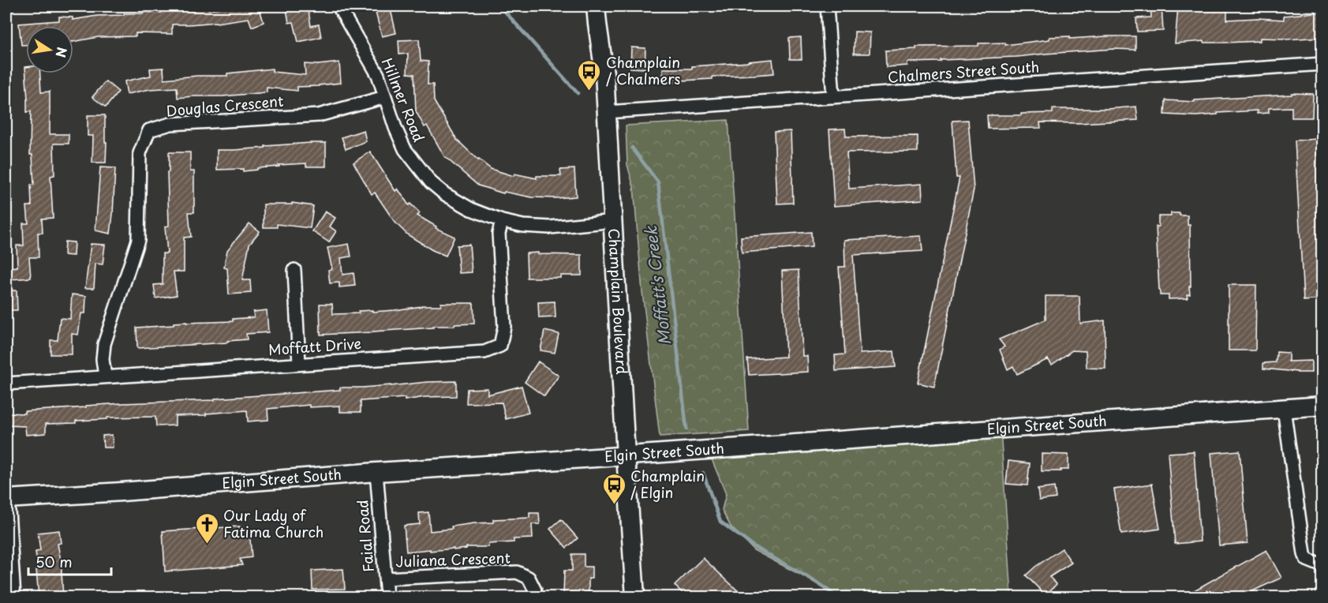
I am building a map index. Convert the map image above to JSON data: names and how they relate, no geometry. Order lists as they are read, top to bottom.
{
  "streets": {
    "street": [
      "Chalmers Street South",
      "Hillmer Road",
      "Douglas Crescent",
      "Champlain Boulevard",
      "Moffatt Drive",
      "Elgin Street South",
      "Faial Road",
      "Juliana Crescent"
    ]
  },
  "crossings": [
    ["Chalmers Street South", "Champlain Boulevard"],
    ["Hillmer Road", "Douglas Crescent"],
    ["Hillmer Road", "Champlain Boulevard"],
    ["Hillmer Road", "Moffatt Drive"],
    ["Douglas Crescent", "Moffatt Drive"],
    ["Champlain Boulevard", "Elgin Street South"],
    ["Elgin Street South", "Faial Road"],
    ["Faial Road", "Juliana Crescent"]
  ],
  "water": ["Moffatt's Creek"],
  "places": {
    "bus stop": ["Champlain / Chalmers", "Champlain / Elgin"],
    "church": ["Our Lady of Fatima Church"]
  },
  "scale_bar": "50 m",
  "north": "right"
}
